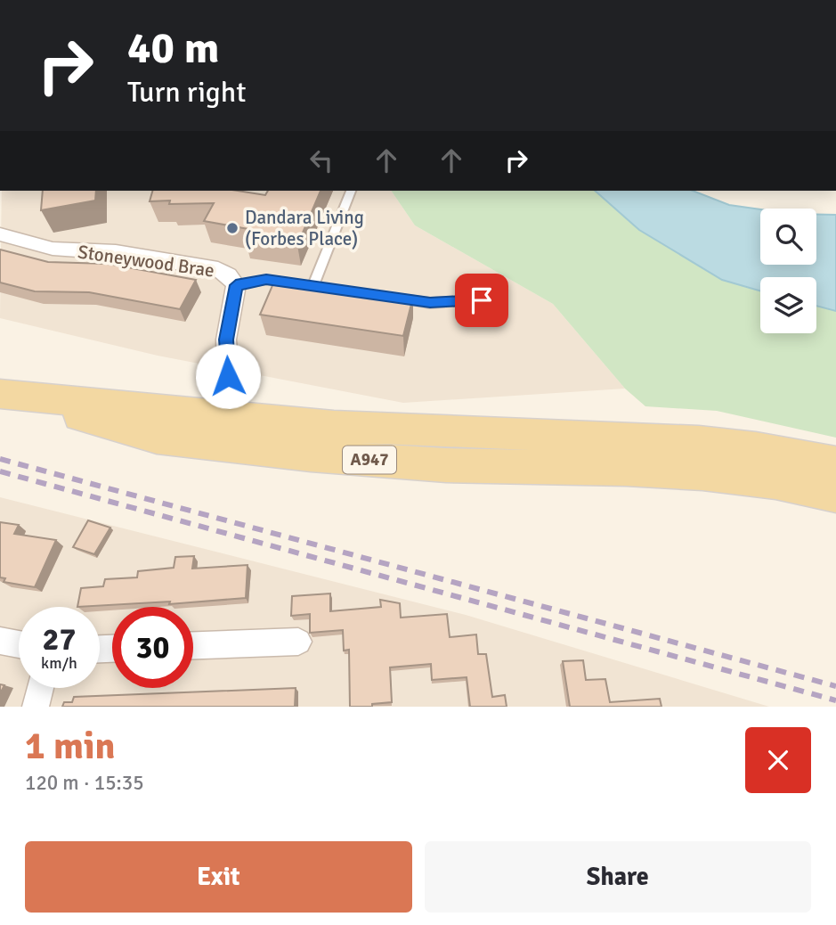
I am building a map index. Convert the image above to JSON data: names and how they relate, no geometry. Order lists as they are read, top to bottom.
{
  "streets": {
    "main road": ["A947"],
    "street": ["Stoneywood Brae"]
  },
  "crossings": [
    ["Stoneywood Brae", "A947"]
  ],
  "places": ["Dandara Living (Forbes Place)"],
  "page": {
    "turn": ["40 m", "Turn right"],
    "speed": "27 km/h",
    "limit": "30",
    "heading": ["1 min", "120 m · 15:35"],
    "buttons": ["Exit", "Share"]
  }
}
